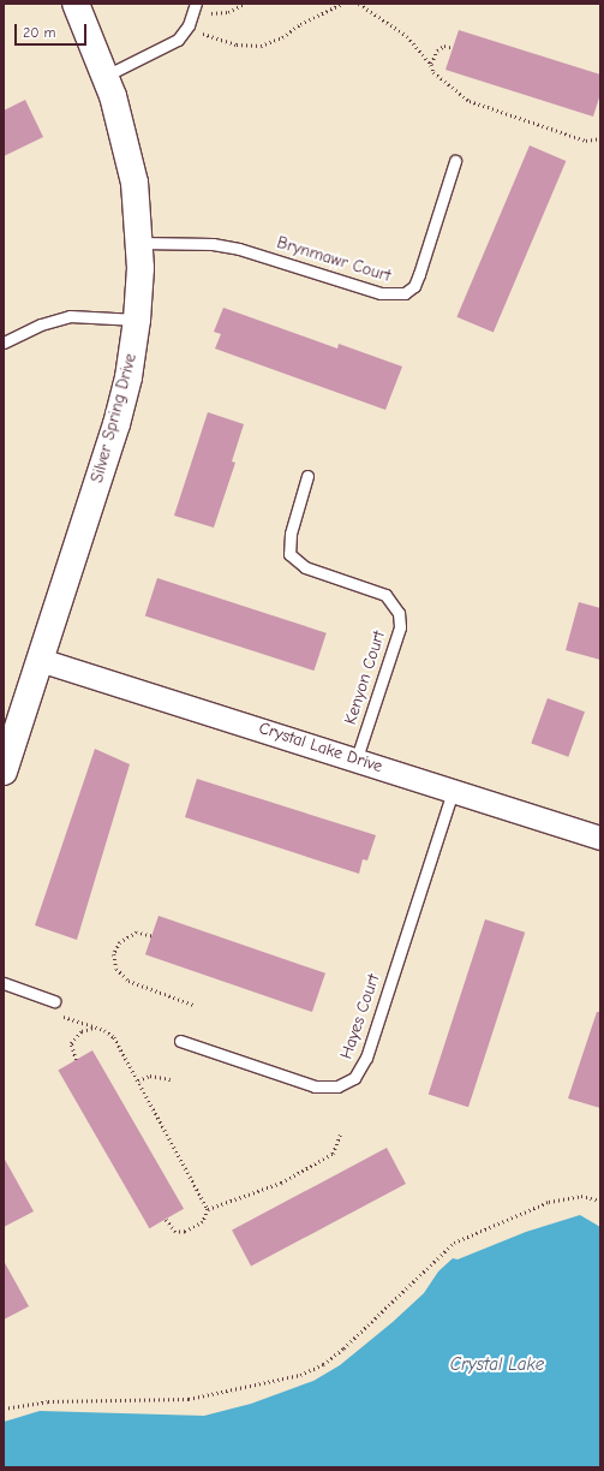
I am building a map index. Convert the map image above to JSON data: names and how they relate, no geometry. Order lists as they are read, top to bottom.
{
  "streets": {
    "street": ["Silver Spring Drive", "Crystal Lake Drive"],
    "lane": ["Brynmawr Court", "Kenyon Court", "Hayes Court"]
  },
  "crossings": [
    ["Brynmawr Court", "Silver Spring Drive"],
    ["Silver Spring Drive", "Crystal Lake Drive"],
    ["Kenyon Court", "Crystal Lake Drive"],
    ["Crystal Lake Drive", "Hayes Court"]
  ],
  "water": ["Crystal Lake"],
  "scale_bar": "20 m"
}
